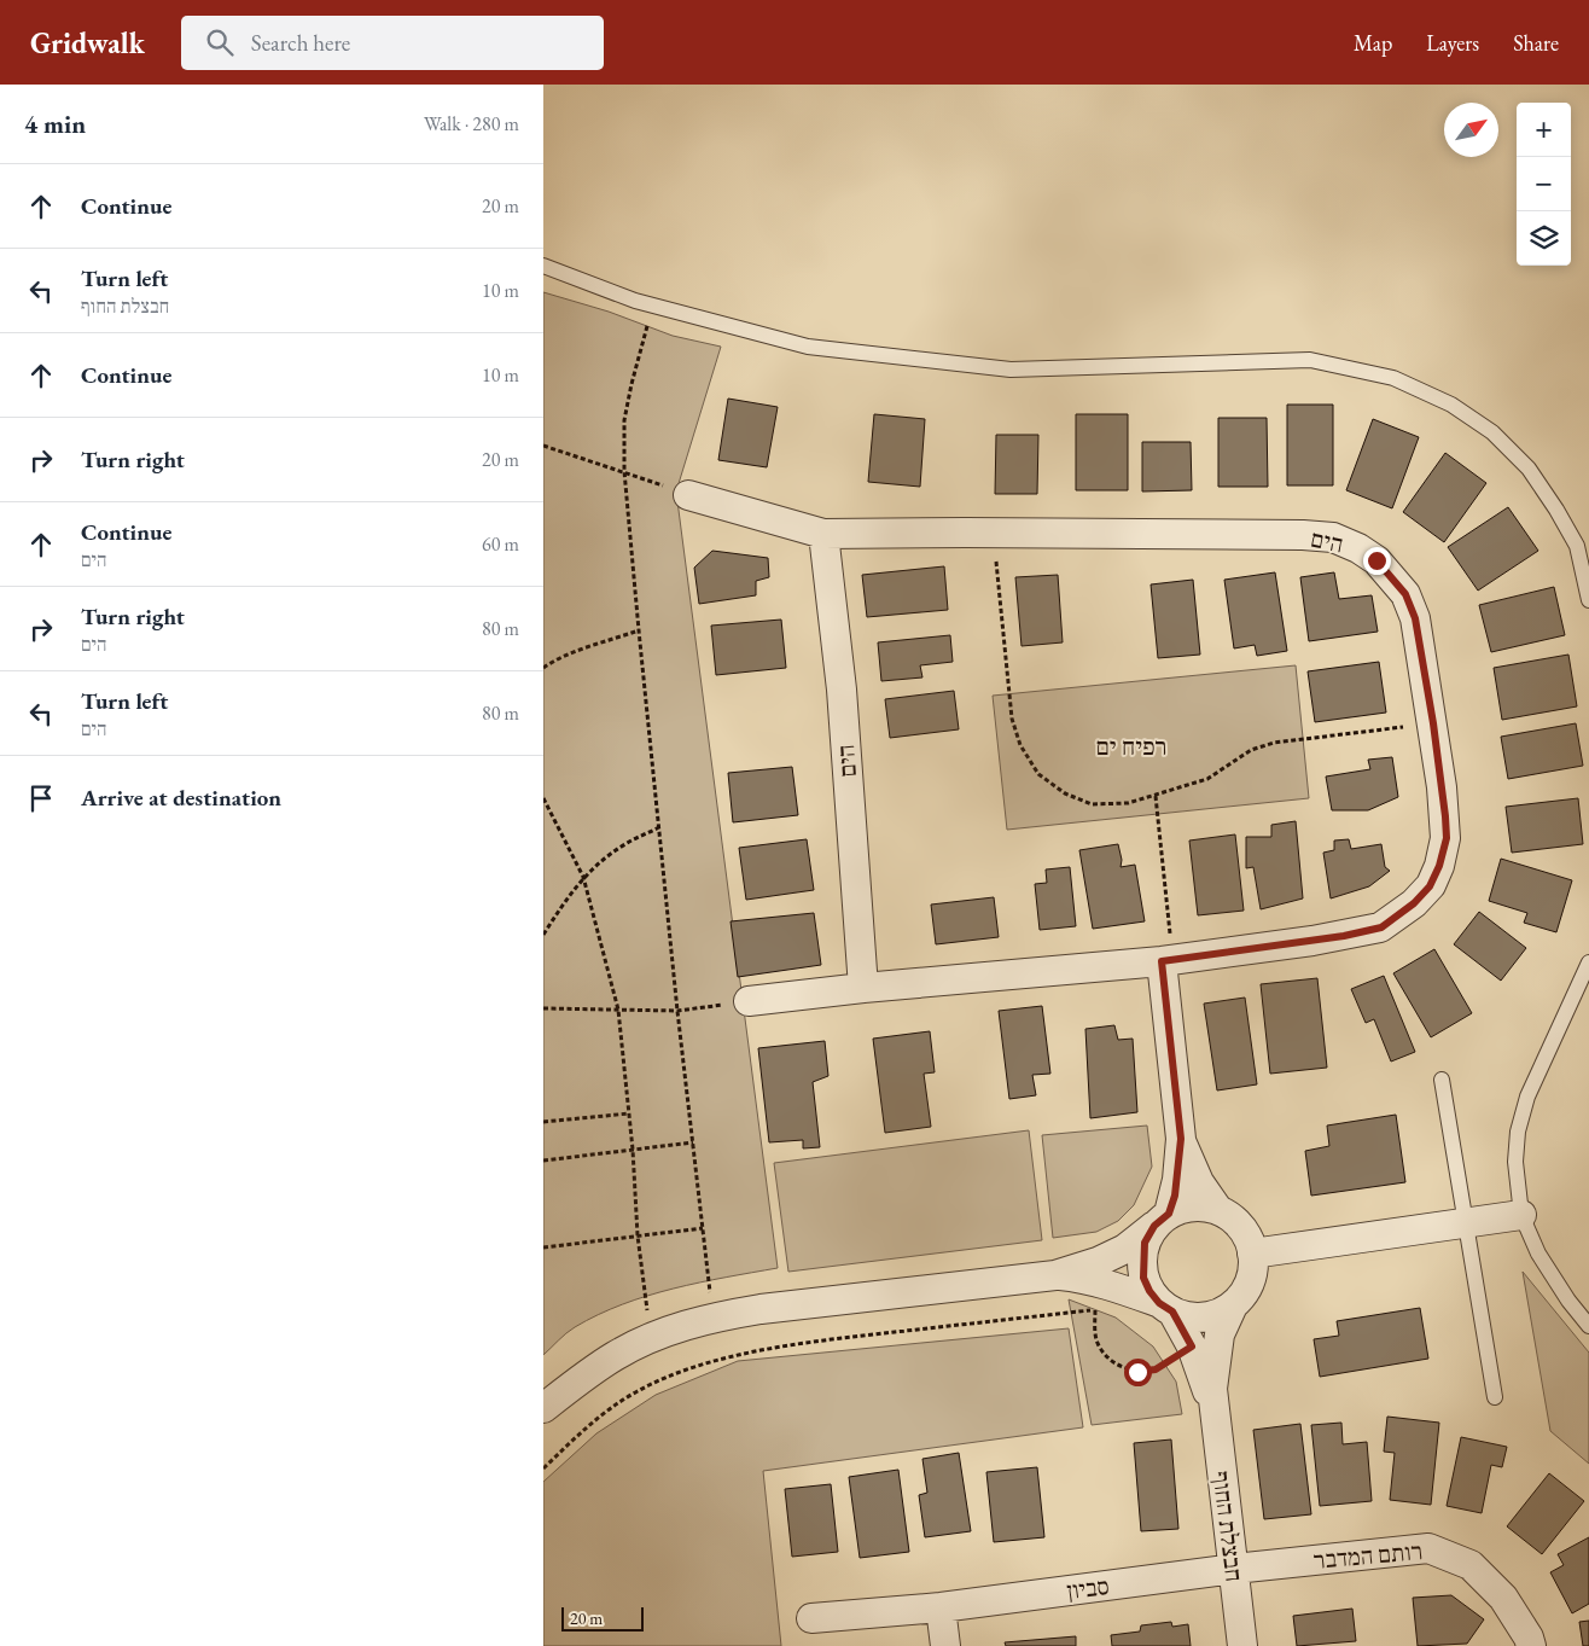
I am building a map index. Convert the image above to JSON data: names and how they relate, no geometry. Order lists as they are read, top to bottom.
{
  "streets": {
    "street": [
      "הים",
      "חבצלת החוף",
      "רותם המדבר",
      "סביון"
    ]
  },
  "crossings": [
    ["חבצלת החוף", "רותם המדבר"],
    ["חבצלת החוף", "סביון"],
    ["רותם המדבר", "סביון"]
  ],
  "districts": ["רפיח ים"],
  "scale_bar": "20 m",
  "north": "top right",
  "page": {
    "header": "Gridwalk",
    "search": "Search here",
    "nav": ["Map", "Layers", "Share"],
    "heading": ["4 min", "Walk · 280 m"],
    "map_buttons": ["+", "−"],
    "list": [
      ["Continue", "20 m"],
      ["Turn left", "חבצלת החוף", "10 m"],
      ["Continue", "10 m"],
      ["Turn right", "20 m"],
      ["Continue", "הים", "60 m"],
      ["Turn right", "הים", "80 m"],
      ["Turn left", "הים", "80 m"],
      "Arrive at destination"
    ],
    "scale": "20 m"
  }
}
